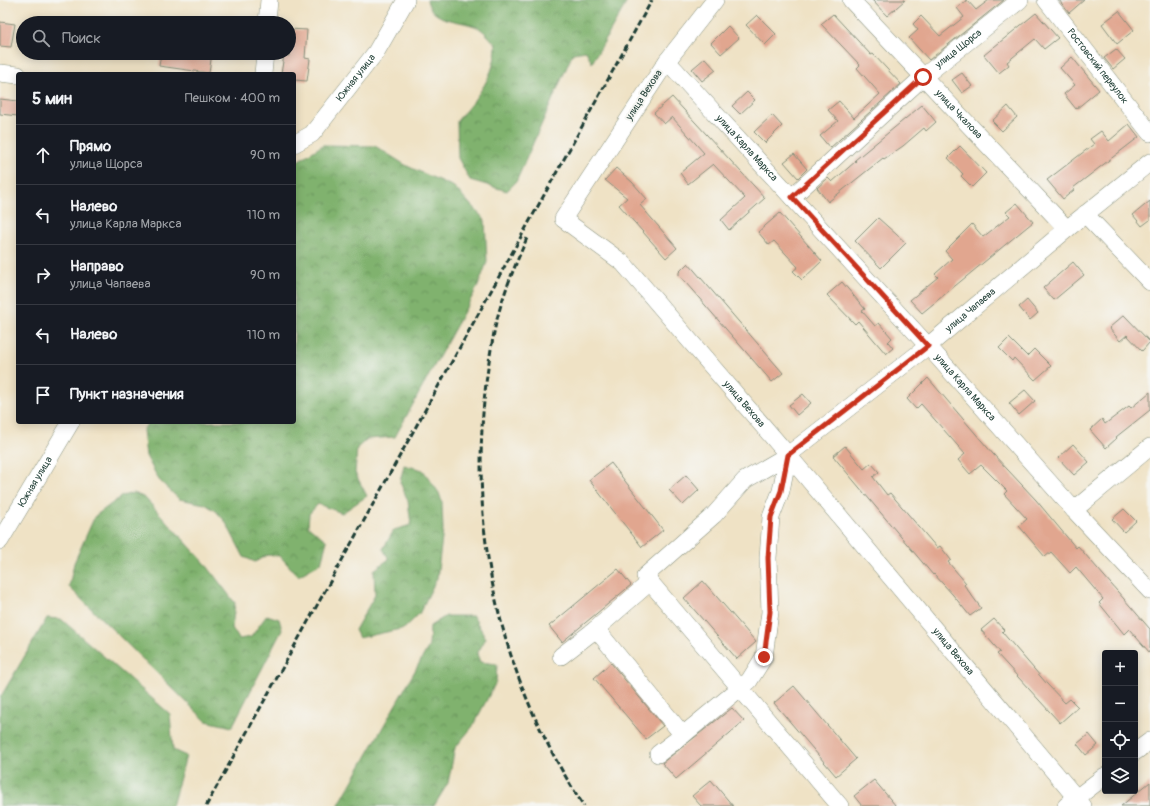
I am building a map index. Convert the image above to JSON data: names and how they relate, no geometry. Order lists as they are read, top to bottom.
{
  "streets": {
    "street": [
      "улица Щорса",
      "Ростовский переулок",
      "Южная улица",
      "улица Вехова",
      "улица Чкалова",
      "улица Карла Маркса",
      "улица Чапаева"
    ]
  },
  "crossings": [
    ["улица Щорса", "улица Чкалова"],
    ["улица Щорса", "улица Карла Маркса"],
    ["улица Вехова", "улица Карла Маркса"],
    ["улица Вехова", "улица Чапаева"],
    ["улица Чкалова", "улица Чапаева"],
    ["улица Карла Маркса", "улица Чапаева"]
  ],
  "page": {
    "search": "Поиск",
    "heading": ["5 мин", "Пешком · 400 m"],
    "list": [
      ["Прямо", "улица Щорса", "90 m"],
      ["Налево", "улица Карла Маркса", "110 m"],
      ["Направо", "улица Чапаева", "90 m"],
      ["Налево", "110 m"],
      "Пункт назначения"
    ],
    "map_buttons": ["+", "−"]
  }
}
